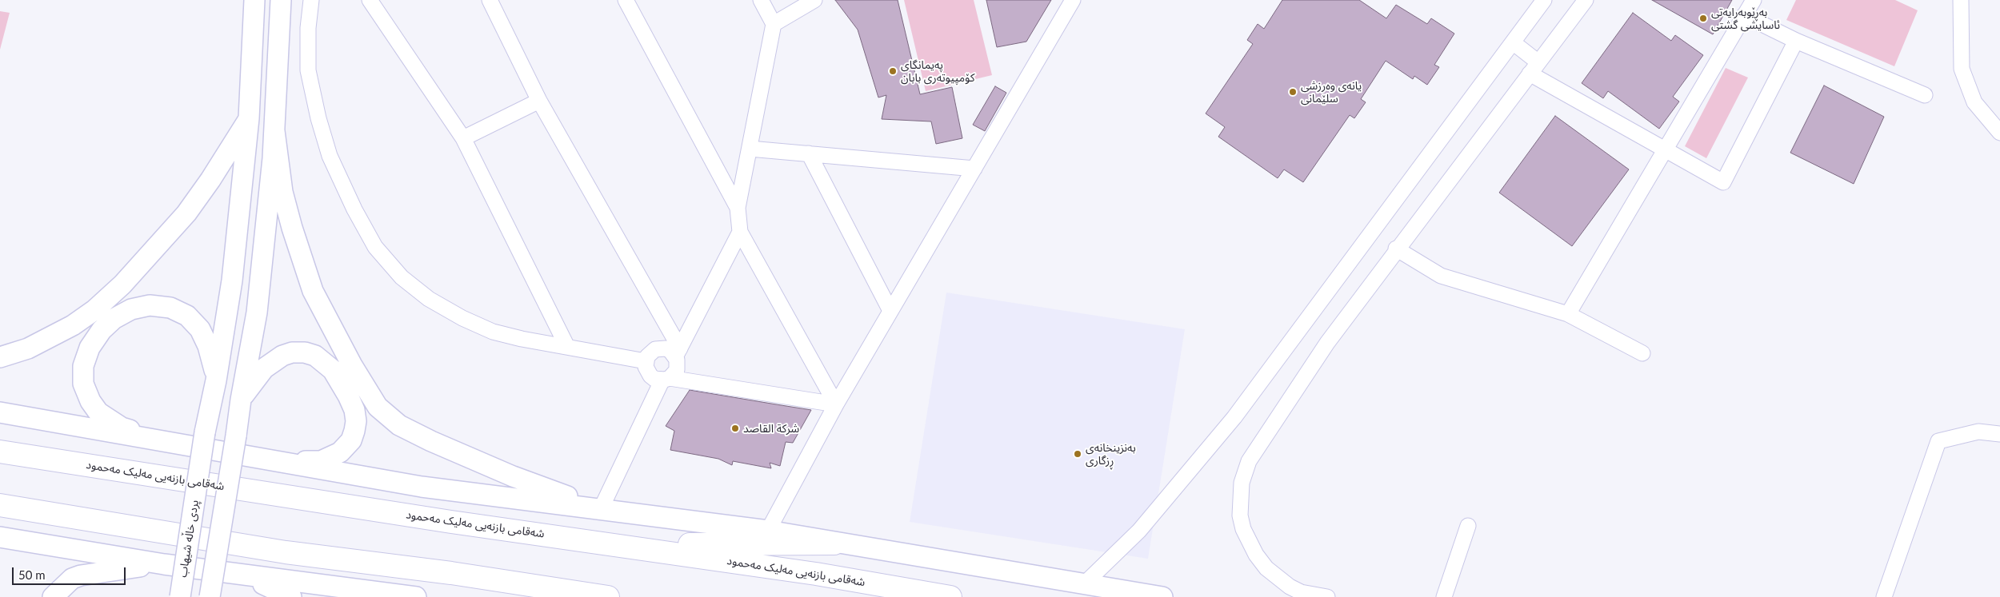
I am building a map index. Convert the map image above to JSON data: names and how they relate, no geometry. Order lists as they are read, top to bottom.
{
  "streets": {
    "highway": ["شەقامی بازنەیی مەلیک مەحمود"],
    "main road": ["پردی خاڵە شیهاب"]
  },
  "places": [
    "بەڕێوبەرایەتی ئاسایشی گشتی",
    "پەیمانگای کۆمپیوتەری بابان",
    "یانەی وەرزشی سلێمانی",
    "شركة القاصد",
    "بەنزینخانەی ڕزگاری"
  ],
  "scale_bar": "50 m"
}
